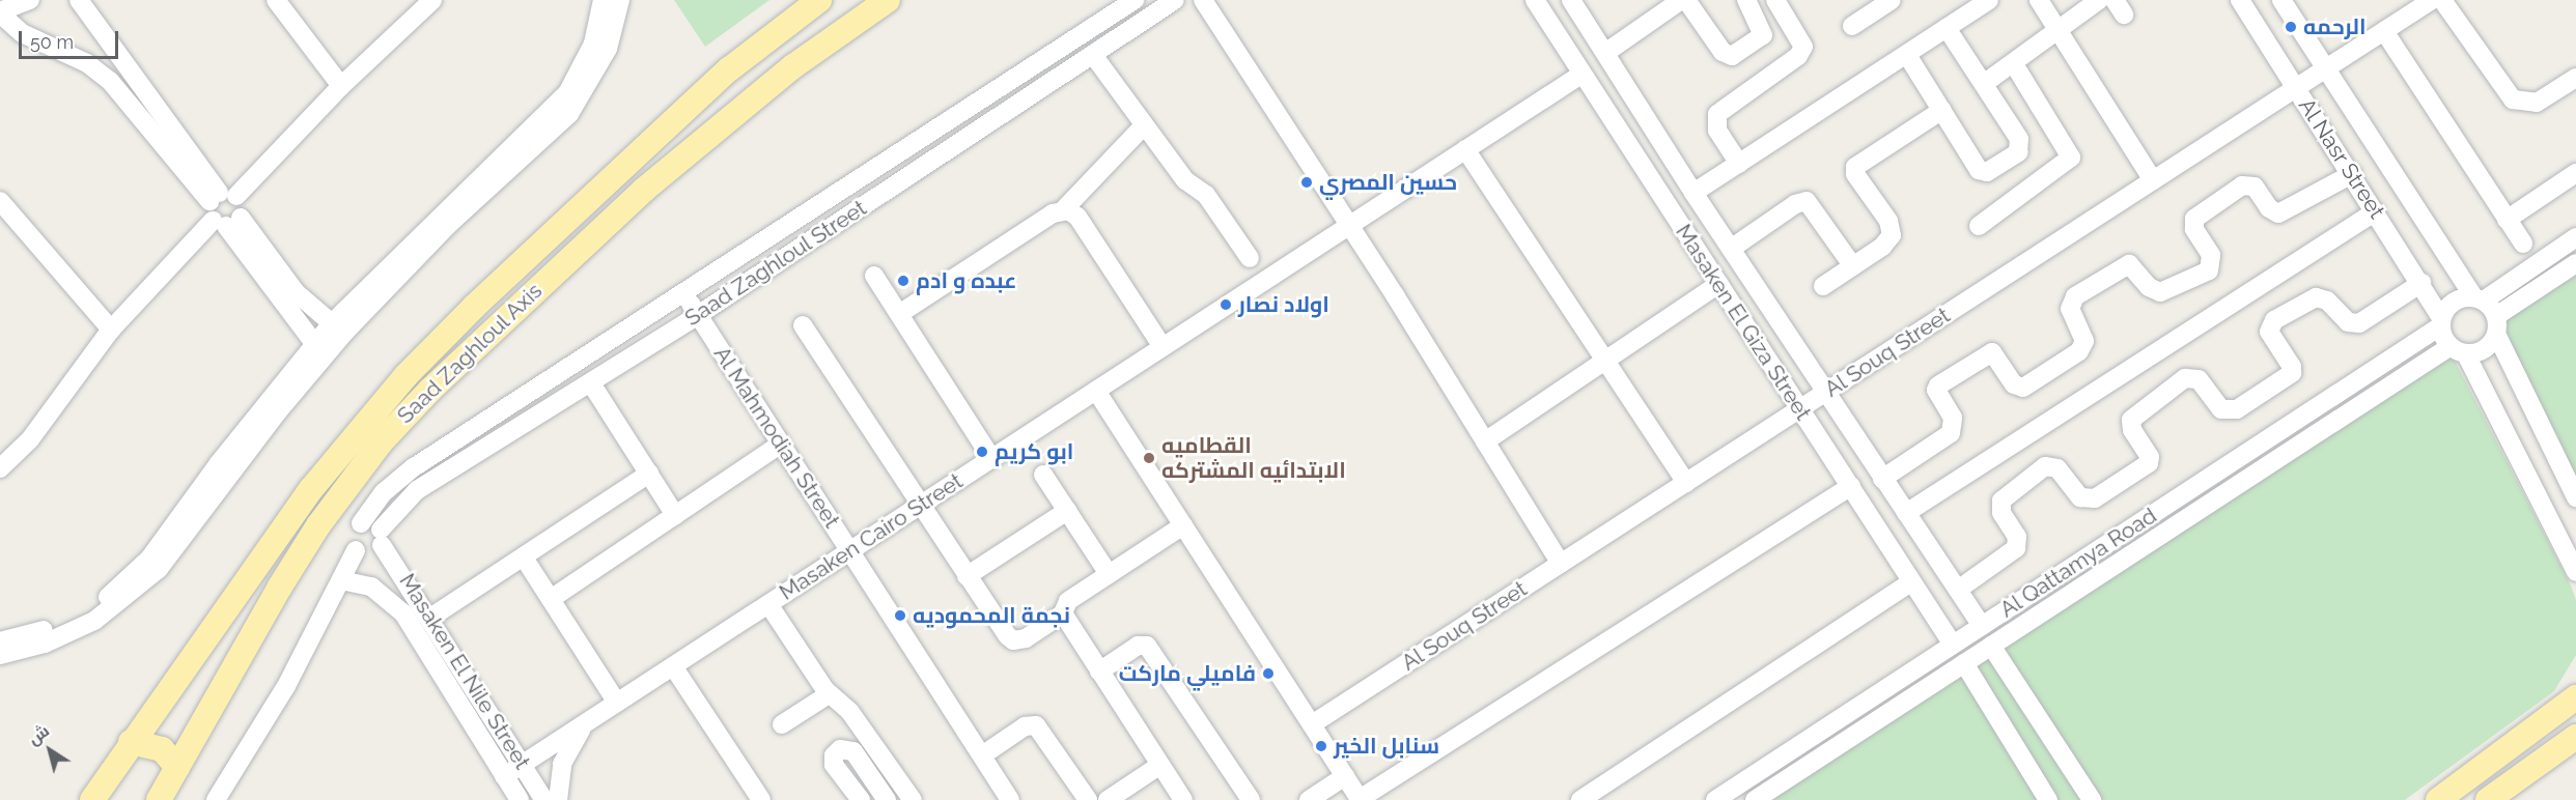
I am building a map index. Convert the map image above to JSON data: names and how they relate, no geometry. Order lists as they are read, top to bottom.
{
  "streets": {
    "main road": ["Saad Zaghloul Axis"],
    "street": [
      "Al Nasr Street",
      "Saad Zaghloul Street",
      "Masaken El Giza Street",
      "Al Souq Street",
      "Al Mahmodiah Street",
      "Masaken Cairo Street",
      "Al Qattamya Road",
      "Masaken El Nile Street"
    ]
  },
  "crossings": [
    ["Al Nasr Street", "Al Souq Street"],
    ["Al Nasr Street", "Al Qattamya Road"],
    ["Saad Zaghloul Street", "Al Mahmodiah Street"],
    ["Saad Zaghloul Street", "Masaken El Nile Street"],
    ["Masaken El Giza Street", "Al Souq Street"],
    ["Masaken El Giza Street", "Masaken Cairo Street"],
    ["Masaken El Giza Street", "Al Qattamya Road"],
    ["Al Mahmodiah Street", "Masaken Cairo Street"],
    ["Masaken Cairo Street", "Masaken El Nile Street"]
  ],
  "places": [
    "الرحمه",
    "حسين المصري",
    "عبده و ادم",
    "اولاد نصار",
    "ابو كريم",
    "القطاميه الابتدائيه المشتركه",
    "نجمة المحموديه",
    "فاميلي ماركت",
    "سنابل الخير"
  ],
  "scale_bar": "50 m",
  "north": "top left"
}
